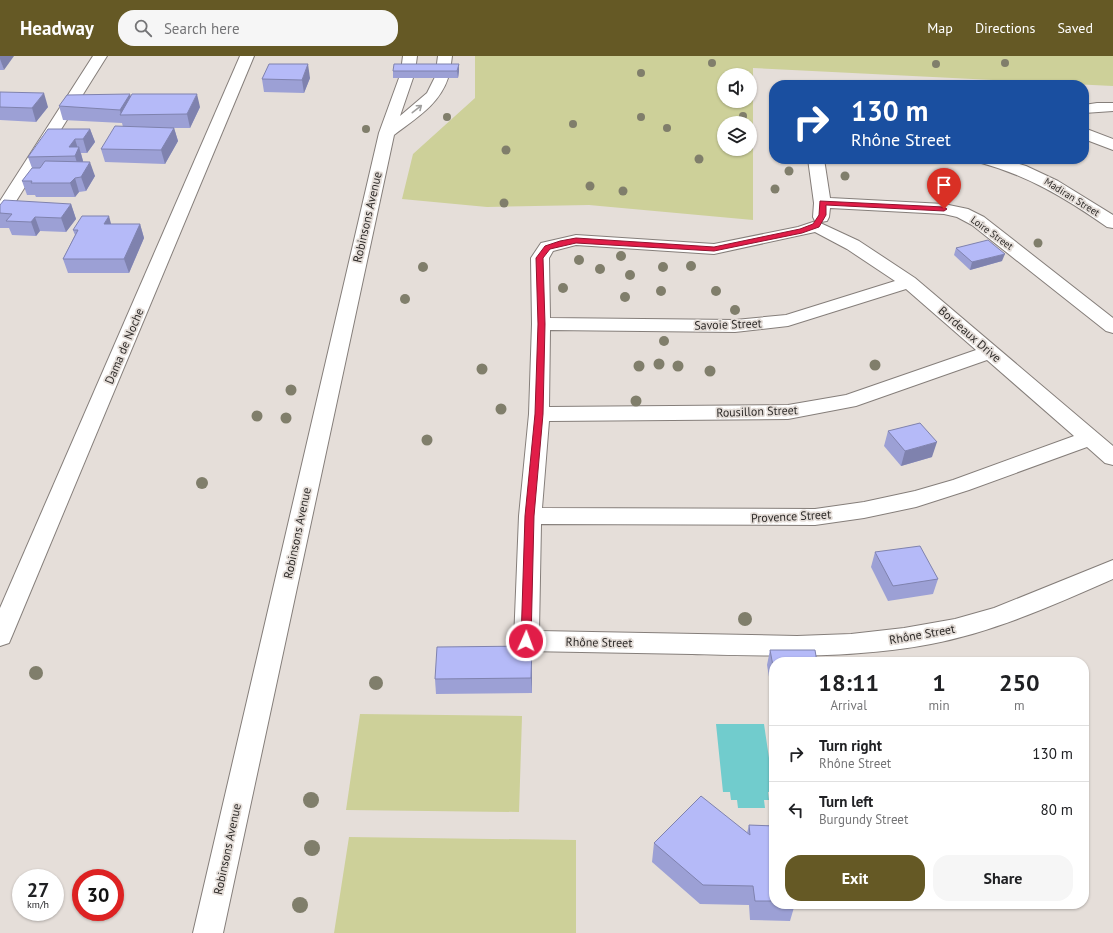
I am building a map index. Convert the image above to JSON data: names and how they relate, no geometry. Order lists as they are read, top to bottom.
{
  "streets": {
    "street": [
      "Madiran Street",
      "Robinsons Avenue",
      "Loire Street",
      "Savoie Street",
      "Bordeaux Drive",
      "Dama de Noche",
      "Rousillon Street",
      "Provence Street",
      "Rhône Street"
    ]
  },
  "crossings": [
    ["Savoie Street", "Bordeaux Drive"],
    ["Savoie Street", "Rhône Street"],
    ["Bordeaux Drive", "Rousillon Street"],
    ["Bordeaux Drive", "Provence Street"],
    ["Bordeaux Drive", "Rhône Street"],
    ["Rousillon Street", "Rhône Street"],
    ["Provence Street", "Rhône Street"]
  ],
  "page": {
    "header": "Headway",
    "search": "Search here",
    "nav": ["Map", "Directions", "Saved"],
    "turn": ["130 m", "Rhône Street"],
    "eta": [
      "18:11",
      "Arrival",
      "1",
      "min",
      "250",
      "m"
    ],
    "list": [
      {
        "name": "Turn right",
        "note": "Rhône Street",
        "value": "130 m"
      },
      {
        "name": "Turn left",
        "note": "Burgundy Street",
        "value": "80 m"
      }
    ],
    "buttons": ["Exit", "Share"],
    "speed": "27 km/h",
    "limit": "30"
  }
}
